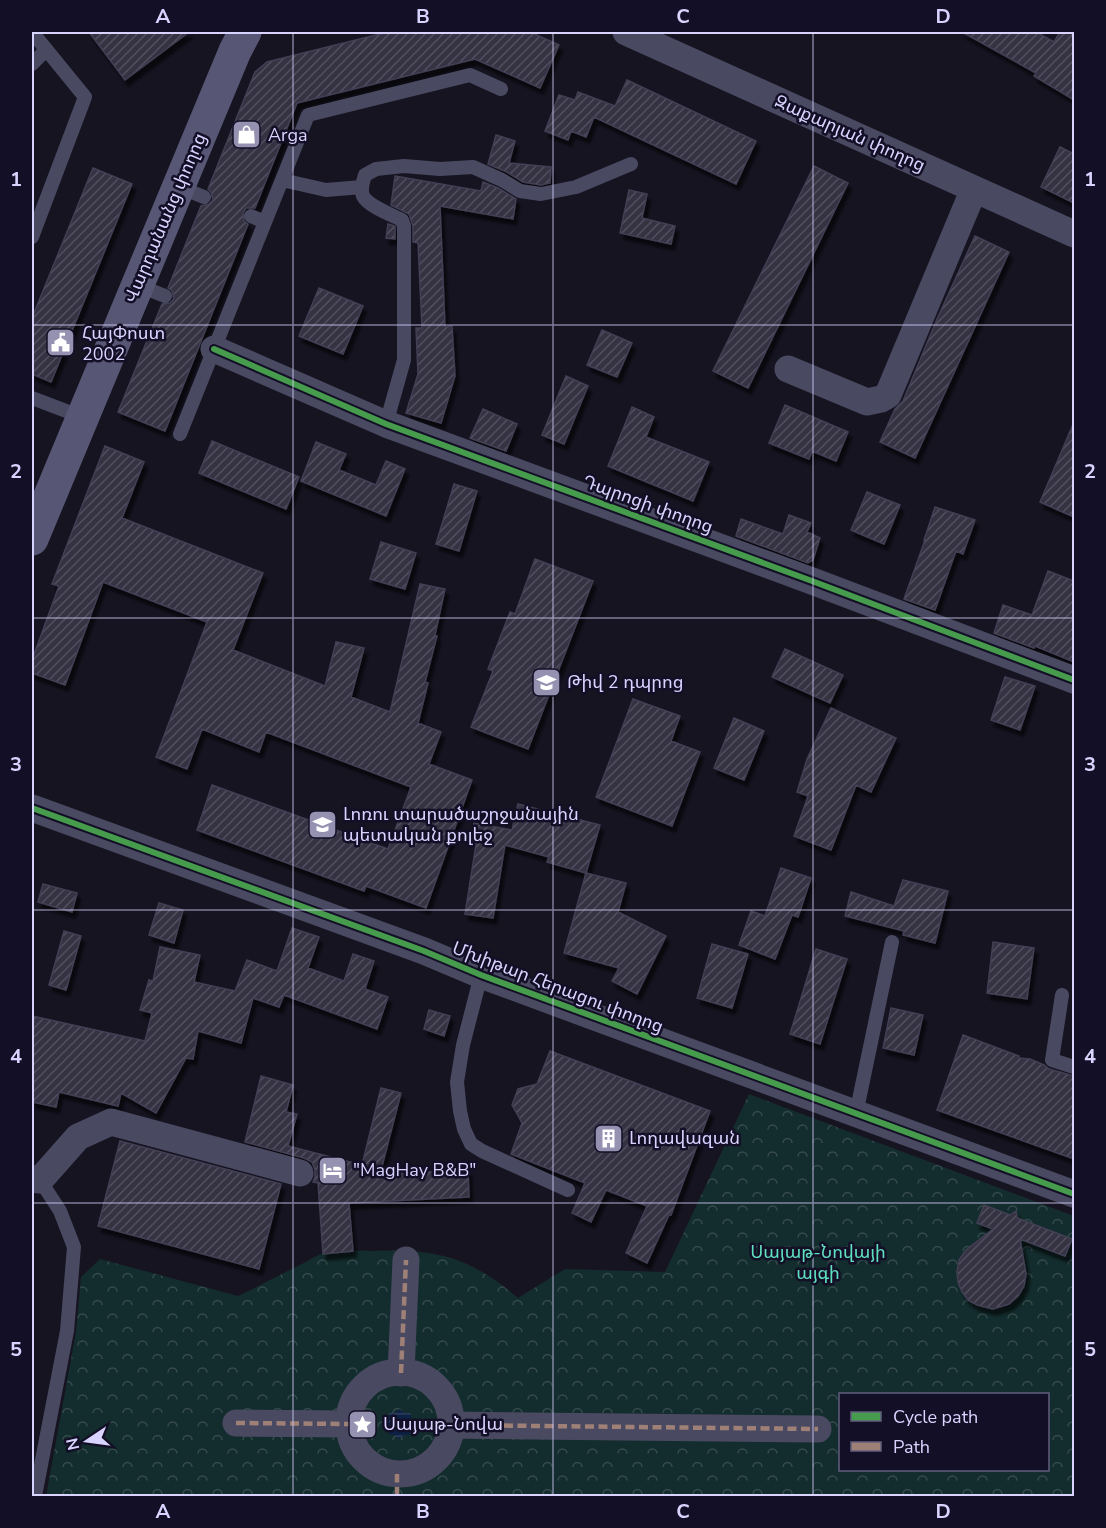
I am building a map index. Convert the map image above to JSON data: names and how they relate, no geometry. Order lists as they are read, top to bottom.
{
  "streets": {
    "street": [
      "Զաքարյան փողոց",
      "Վարդանանց փողոց",
      "Դպրոցի փողոց",
      "Մխիթար Հերացու փողոց"
    ]
  },
  "parks": ["Սայաթ-Նովայի այգի"],
  "places": {
    "shop": ["Arga"],
    "public building": ["ՀայՓոստ 2002"],
    "school or university": ["Թիվ 2 դպրոց", "Լոռու տարածաշրջանային պետական քոլեջ"],
    "building": ["Լողավազան"],
    "hotel": ["\"MagHay B&B\""],
    "place": ["Սայաթ-Նովա"]
  },
  "legend": ["Cycle path", "Path"],
  "north": "left",
  "grid": {
    "columns": [
      "A",
      "B",
      "C",
      "D"
    ],
    "rows": [
      "1",
      "2",
      "3",
      "4",
      "5"
    ]
  }
}
